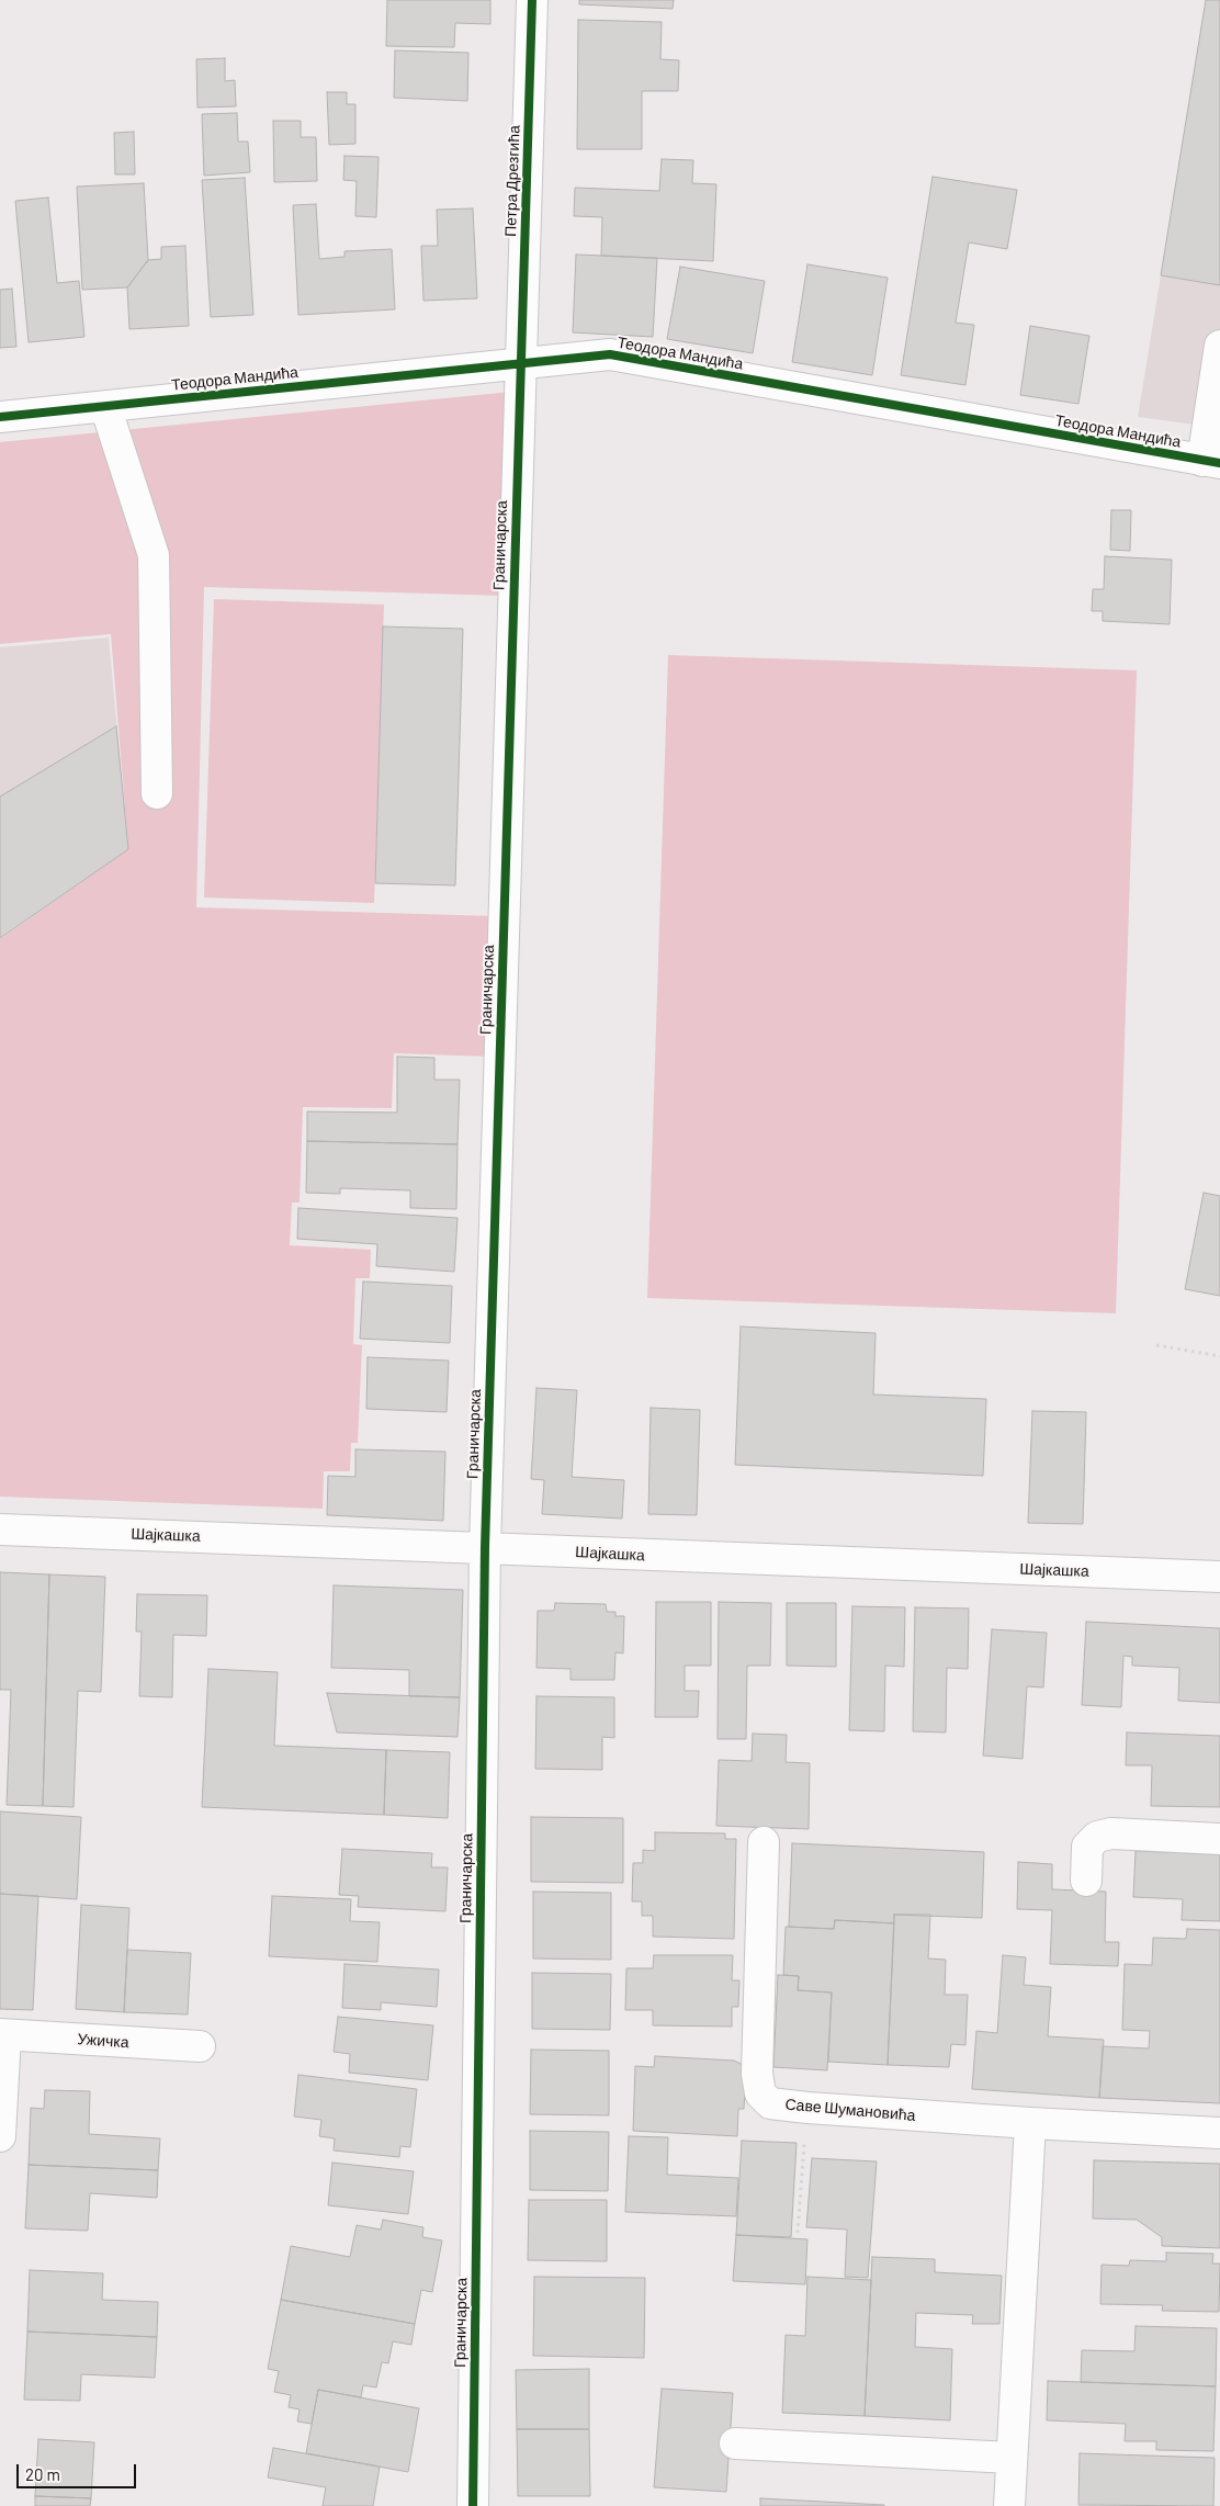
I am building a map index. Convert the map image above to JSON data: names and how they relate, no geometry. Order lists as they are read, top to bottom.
{
  "streets": {
    "street": [
      "Петра Дрезгића",
      "Теодора Мандића",
      "Граничарска",
      "Шајкашка",
      "Ужичка",
      "Саве Шумановића"
    ]
  },
  "crossings": [
    ["Петра Дрезгића", "Теодора Мандића"],
    ["Петра Дрезгића", "Граничарска"],
    ["Теодора Мандића", "Граничарска"],
    ["Граничарска", "Шајкашка"]
  ],
  "scale_bar": "20 m"
}
